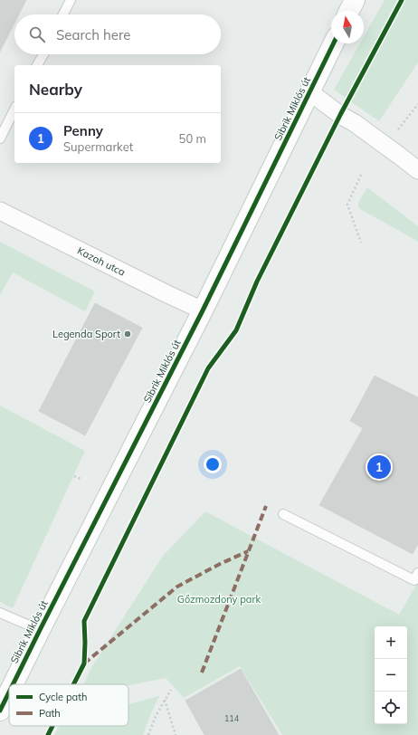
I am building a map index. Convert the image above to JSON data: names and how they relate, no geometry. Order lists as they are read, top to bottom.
{
  "streets": {
    "street": ["Sibrik Miklós út", "Kazah utca"]
  },
  "crossings": [
    ["Sibrik Miklós út", "Kazah utca"]
  ],
  "parks": ["Gőzmozdony park"],
  "places": ["Legenda Sport"],
  "house_numbers": ["114"],
  "legend": ["Cycle path", "Path"],
  "north": "top",
  "page": {
    "search": "Search here",
    "heading": "Nearby",
    "list": [
      {
        "mark": "1",
        "name": "Penny",
        "note": "Supermarket",
        "value": "50 m"
      }
    ],
    "pins": "1",
    "map_buttons": ["+", "−"]
  }
}
